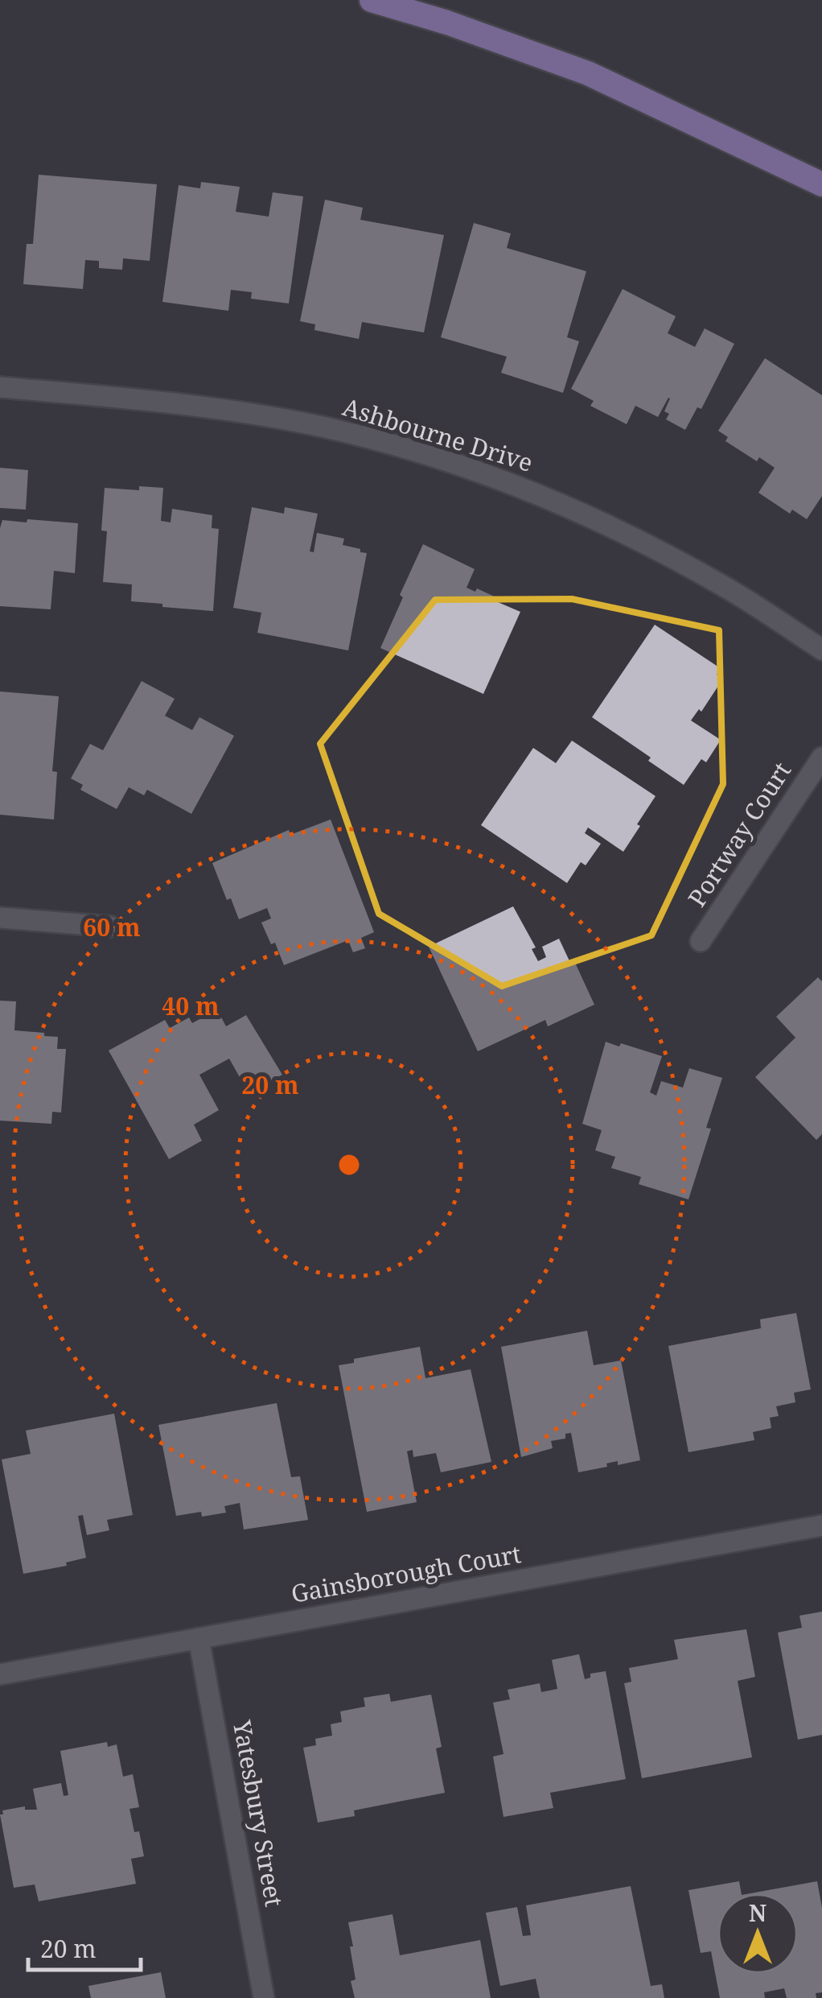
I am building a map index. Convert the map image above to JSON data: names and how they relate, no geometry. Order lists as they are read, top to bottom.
{
  "streets": {
    "street": [
      "Ashbourne Drive",
      "Portway Court",
      "Gainsborough Court",
      "Yatesbury Street"
    ]
  },
  "crossings": [
    ["Gainsborough Court", "Yatesbury Street"]
  ],
  "scale_bar": "20 m",
  "north": "top",
  "rings": ["60 m", "40 m", "20 m"]
}
